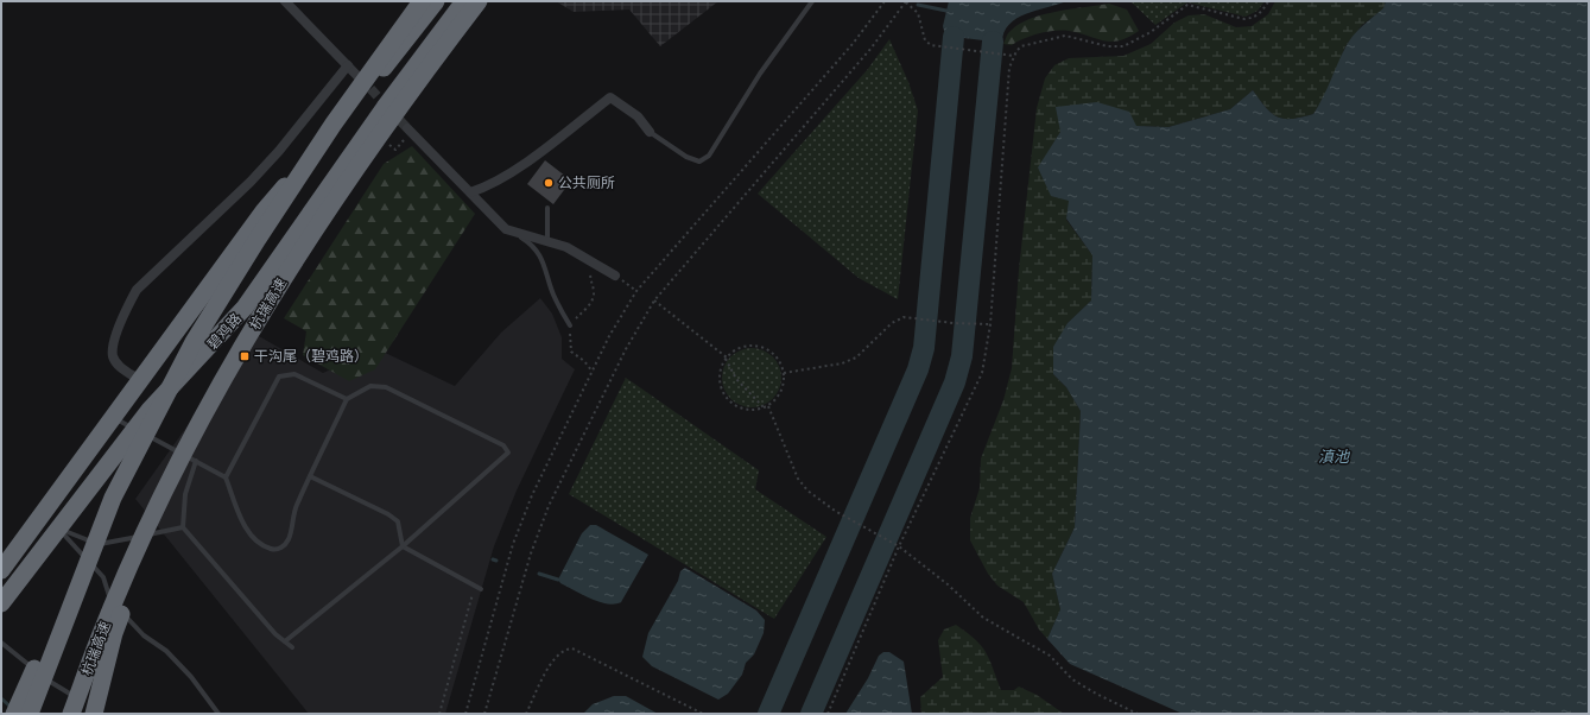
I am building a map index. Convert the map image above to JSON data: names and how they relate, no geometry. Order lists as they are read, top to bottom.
{
  "streets": {
    "highway": ["杭瑞高速", "碧鸡路"]
  },
  "water": ["滇池"],
  "places": {
    "other": ["公共厕所"],
    "transit": ["干沟尾（碧鸡路）"]
  }
}
